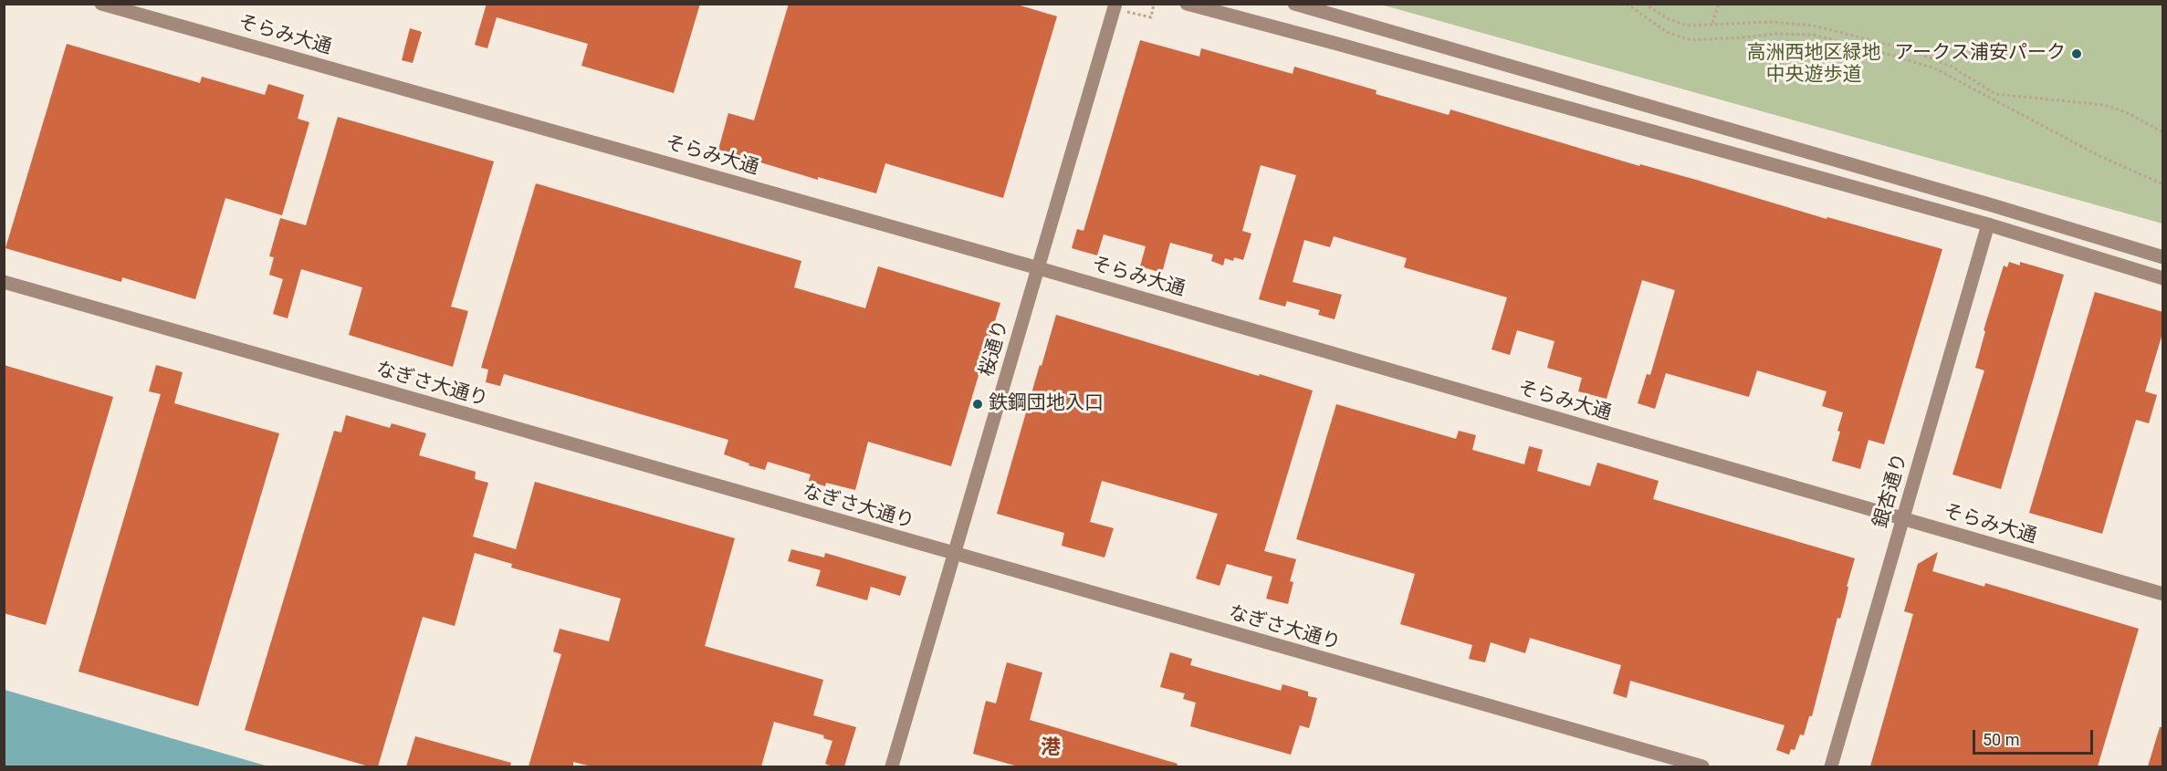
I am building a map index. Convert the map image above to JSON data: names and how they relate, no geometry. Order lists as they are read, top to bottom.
{
  "streets": {
    "street": [
      "そらみ大通",
      "桜通り",
      "なぎさ大通り",
      "銀杏通り"
    ]
  },
  "crossings": [
    ["そらみ大通", "桜通り"],
    ["そらみ大通", "銀杏通り"],
    ["桜通り", "なぎさ大通り"]
  ],
  "districts": ["港"],
  "parks": ["高洲西地区緑地 中央遊歩道"],
  "places": ["アークス浦安パーク", "鉄鋼団地入口"],
  "scale_bar": "50 m"
}
